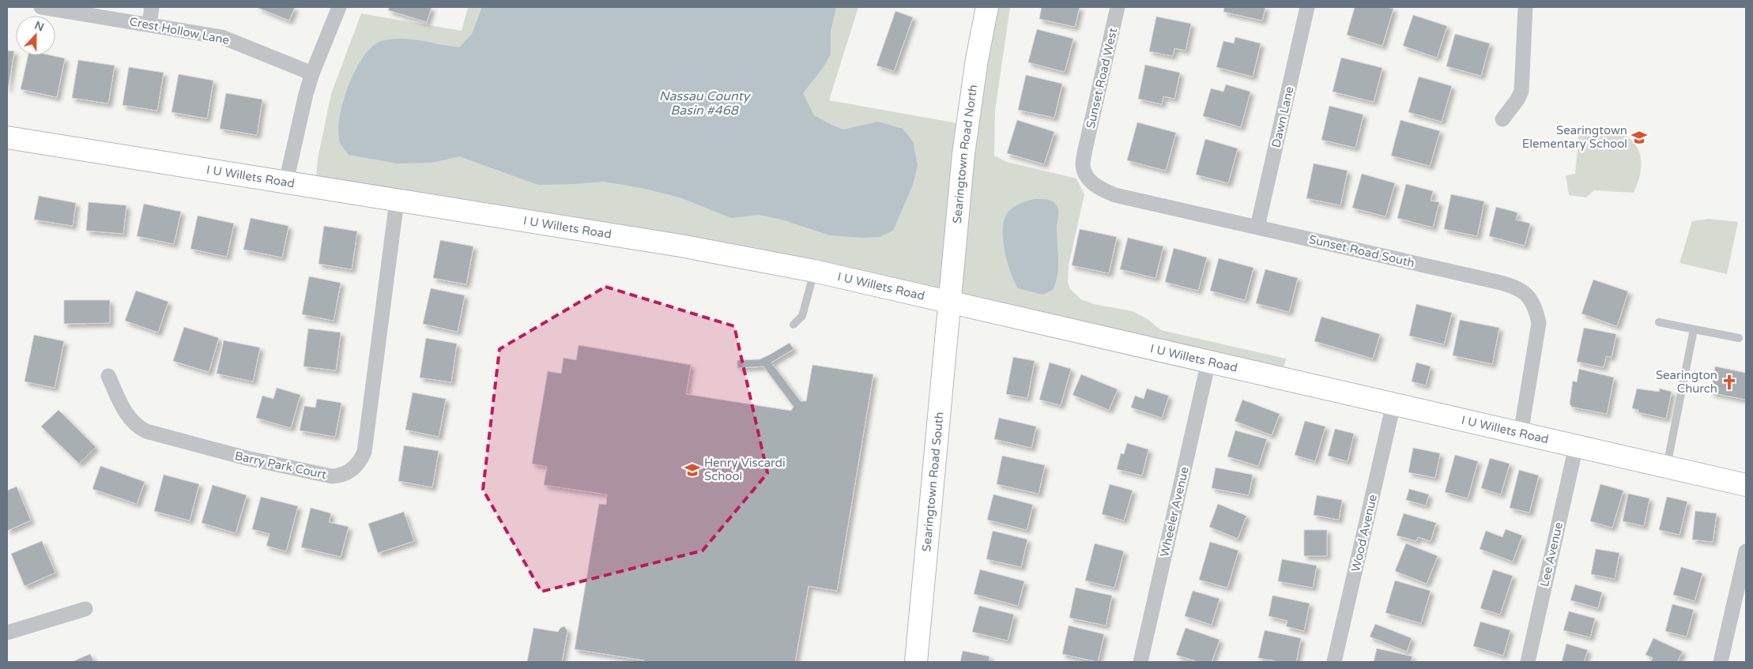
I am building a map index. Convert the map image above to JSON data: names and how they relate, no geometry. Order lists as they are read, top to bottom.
{
  "streets": {
    "main road": ["Searingtown Road North", "I U Willets Road", "Searingtown Road South"],
    "street": [
      "Crest Hollow Lane",
      "Sunset Road West",
      "Dawn Lane",
      "Sunset Road South",
      "Barry Park Court",
      "Wheeler Avenue",
      "Wood Avenue",
      "Lee Avenue"
    ]
  },
  "crossings": [
    ["Sunset Road West", "Sunset Road South"],
    ["Dawn Lane", "Sunset Road South"],
    ["Searingtown Road North", "I U Willets Road"],
    ["Searingtown Road North", "Searingtown Road South"],
    ["I U Willets Road", "Sunset Road South"],
    ["I U Willets Road", "Barry Park Court"],
    ["I U Willets Road", "Searingtown Road South"],
    ["I U Willets Road", "Wheeler Avenue"],
    ["I U Willets Road", "Wood Avenue"],
    ["I U Willets Road", "Lee Avenue"]
  ],
  "water": ["Nassau County Basin #468"],
  "places": {
    "school or university": ["Searingtown Elementary School", "Henry Viscardi School"],
    "church": ["Searington Church"]
  },
  "north": "top"
}
